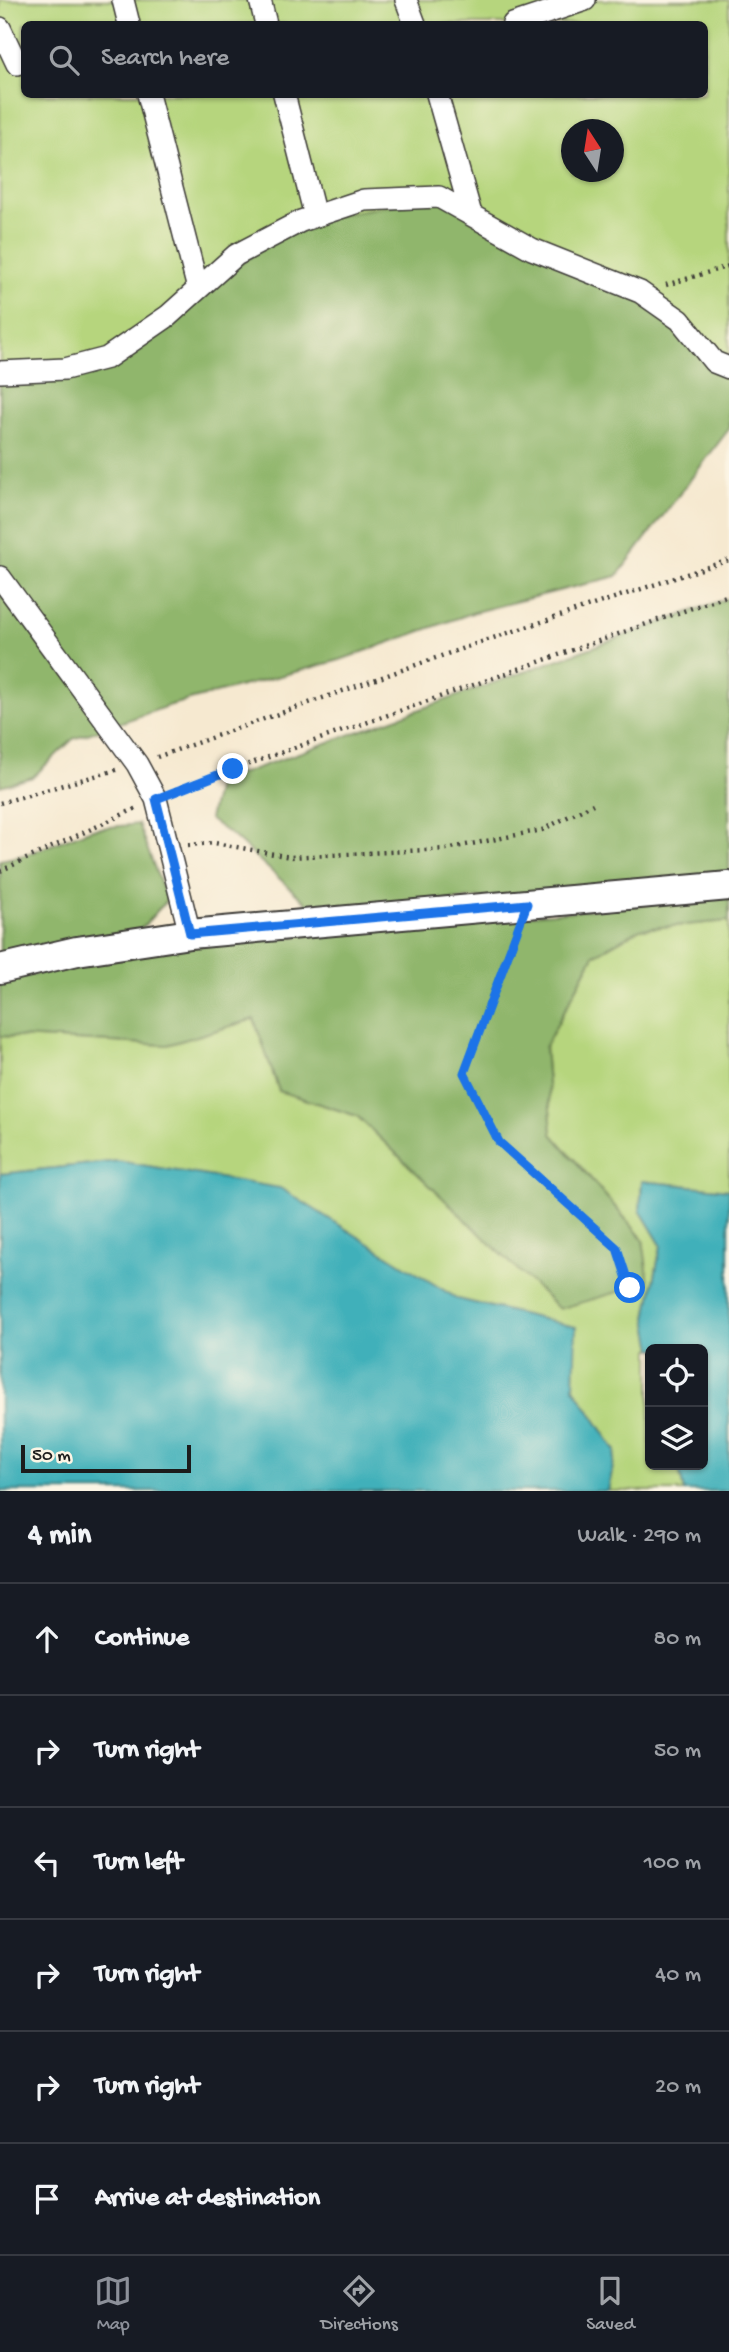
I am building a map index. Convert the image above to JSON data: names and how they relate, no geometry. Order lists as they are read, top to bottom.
{
  "scale_bar": "50 m",
  "north": "top",
  "page": {
    "search": "Search here",
    "scale": "50 m",
    "heading": ["4 min", "Walk · 290 m"],
    "list": [
      ["Continue", "80 m"],
      ["Turn right", "50 m"],
      ["Turn left", "100 m"],
      ["Turn right", "40 m"],
      ["Turn right", "20 m"],
      "Arrive at destination"
    ],
    "nav": ["Map", "Directions", "Saved"]
  }
}
